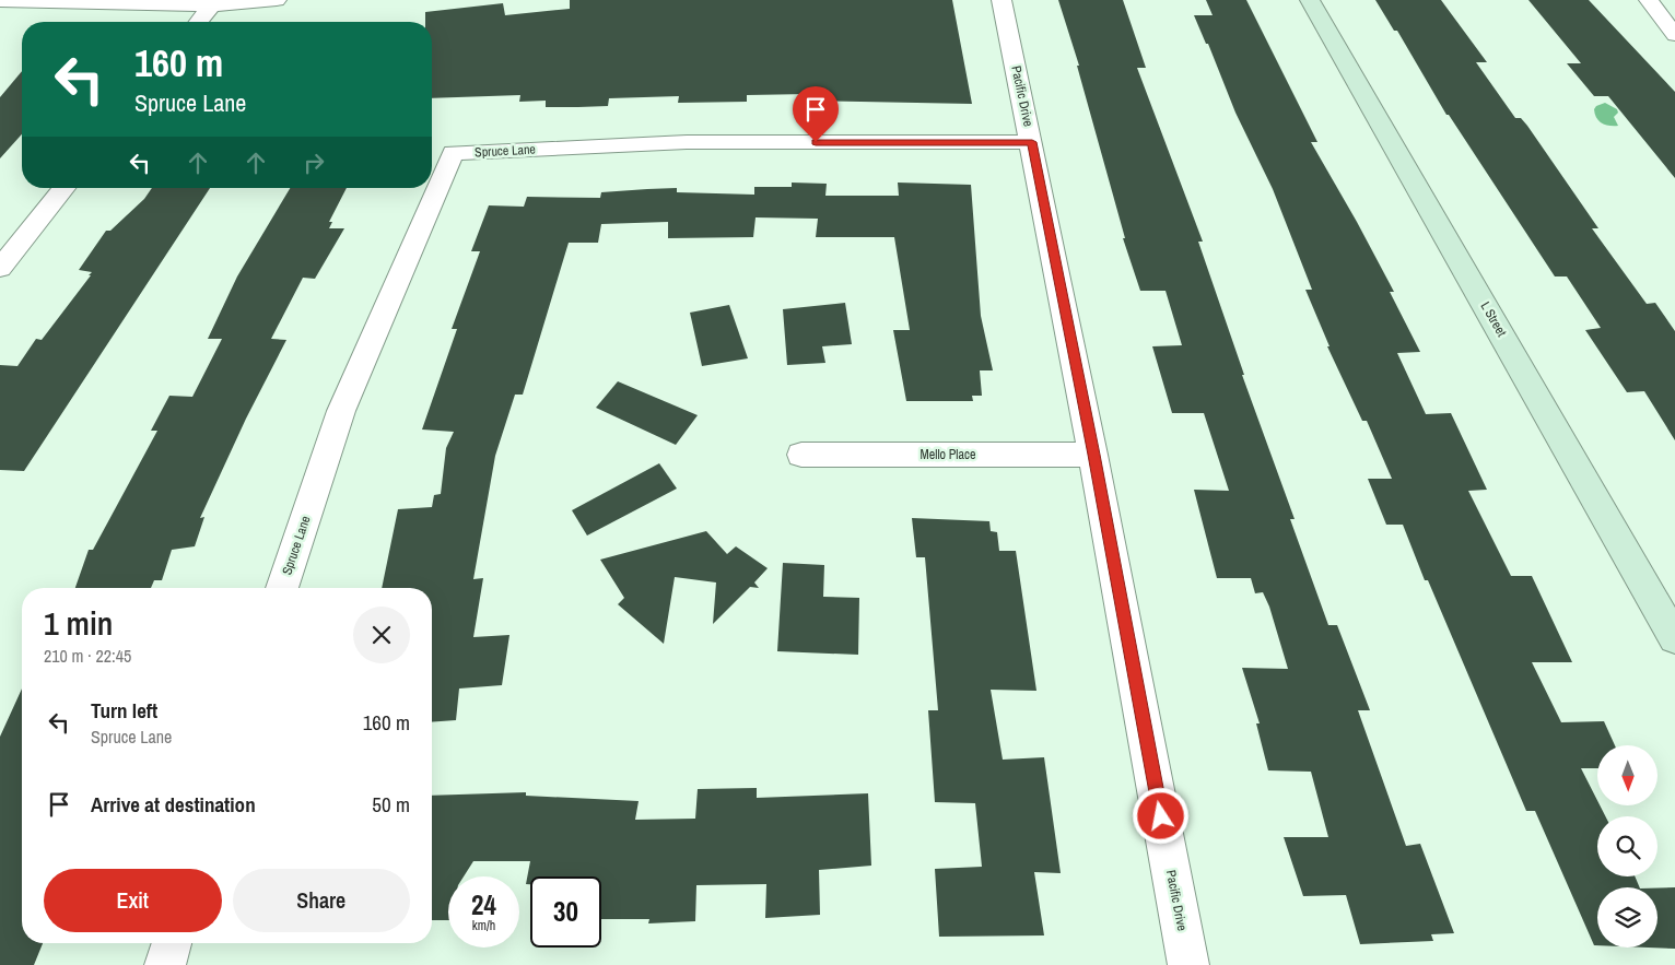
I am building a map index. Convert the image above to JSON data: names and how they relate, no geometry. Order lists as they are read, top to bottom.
{
  "streets": {
    "street": [
      "Pacific Drive",
      "Spruce Lane",
      "L Street",
      "Mello Place"
    ]
  },
  "crossings": [
    ["Pacific Drive", "Spruce Lane"],
    ["Pacific Drive", "Mello Place"]
  ],
  "north": "bottom",
  "page": {
    "turn": ["160 m", "Spruce Lane"],
    "heading": ["1 min", "210 m · 22:45"],
    "list": [
      {
        "name": "Turn left",
        "note": "Spruce Lane",
        "value": "160 m"
      },
      {
        "name": "Arrive at destination",
        "value": "50 m"
      }
    ],
    "buttons": ["Exit", "Share"],
    "speed": "24 km/h",
    "limit": "30"
  }
}
